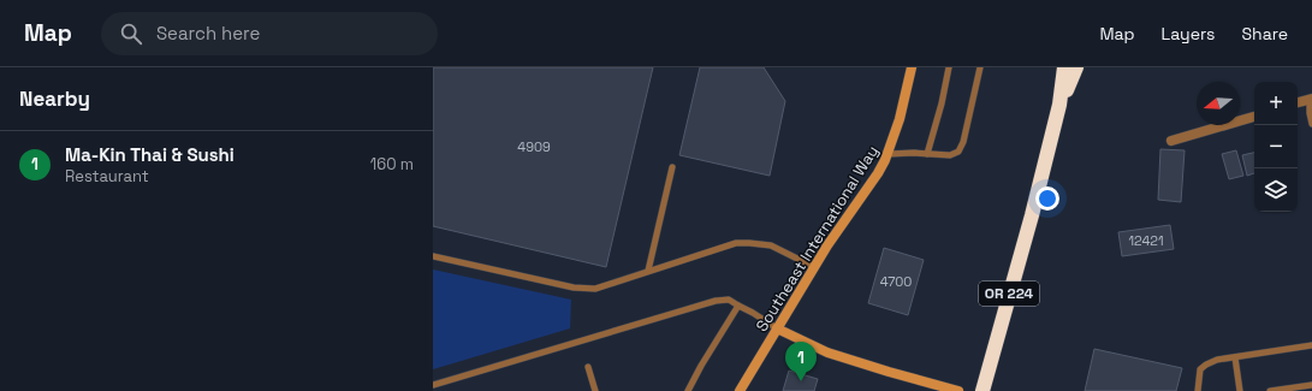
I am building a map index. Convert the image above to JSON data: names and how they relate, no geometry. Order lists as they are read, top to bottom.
{
  "streets": {
    "highway": ["OR 224"],
    "street": ["Southeast International Way"]
  },
  "house_numbers": ["4909", "12421", "4700"],
  "north": "left",
  "page": {
    "header": "Map",
    "search": "Search here",
    "nav": ["Map", "Layers", "Share"],
    "heading": "Nearby",
    "map_buttons": ["+", "−"],
    "list": [
      {
        "mark": "1",
        "name": "Ma-Kin Thai & Sushi",
        "note": "Restaurant",
        "value": "160 m"
      }
    ],
    "pins": "1"
  }
}
